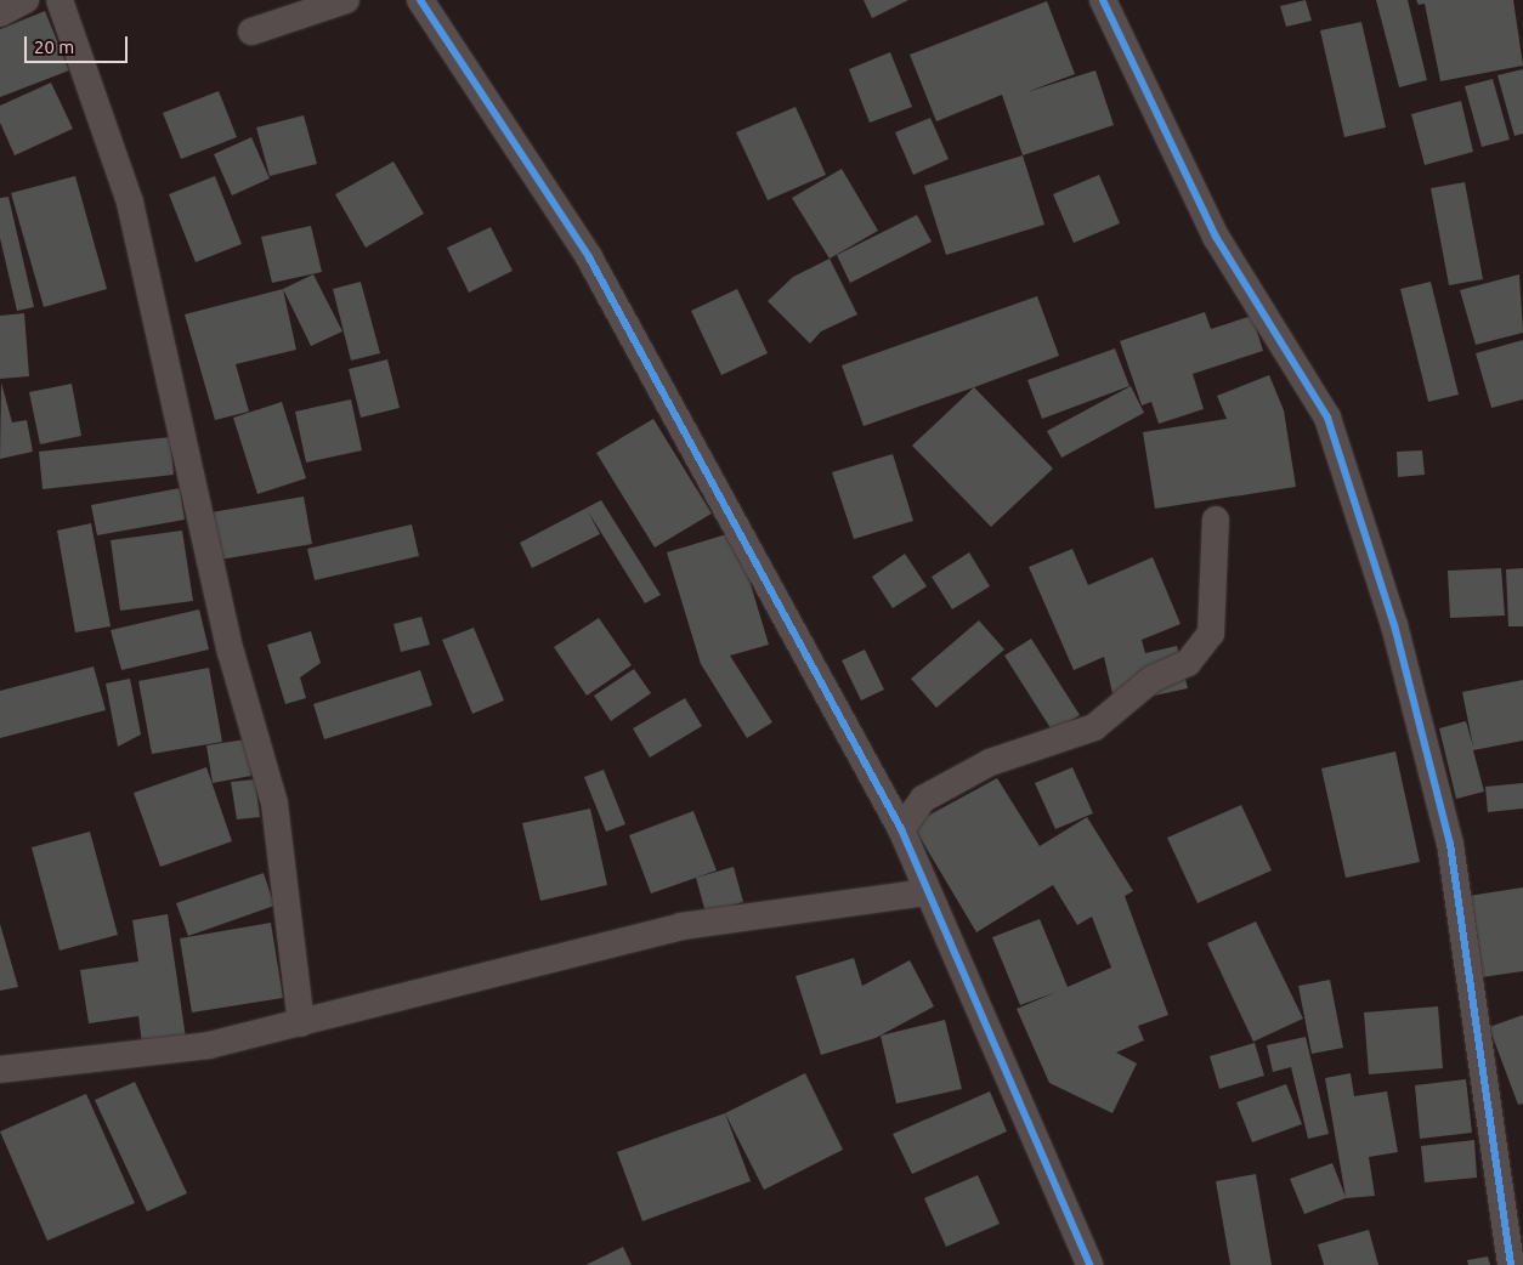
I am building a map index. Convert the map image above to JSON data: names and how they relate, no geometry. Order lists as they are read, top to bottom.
{
  "scale_bar": "20 m"
}
